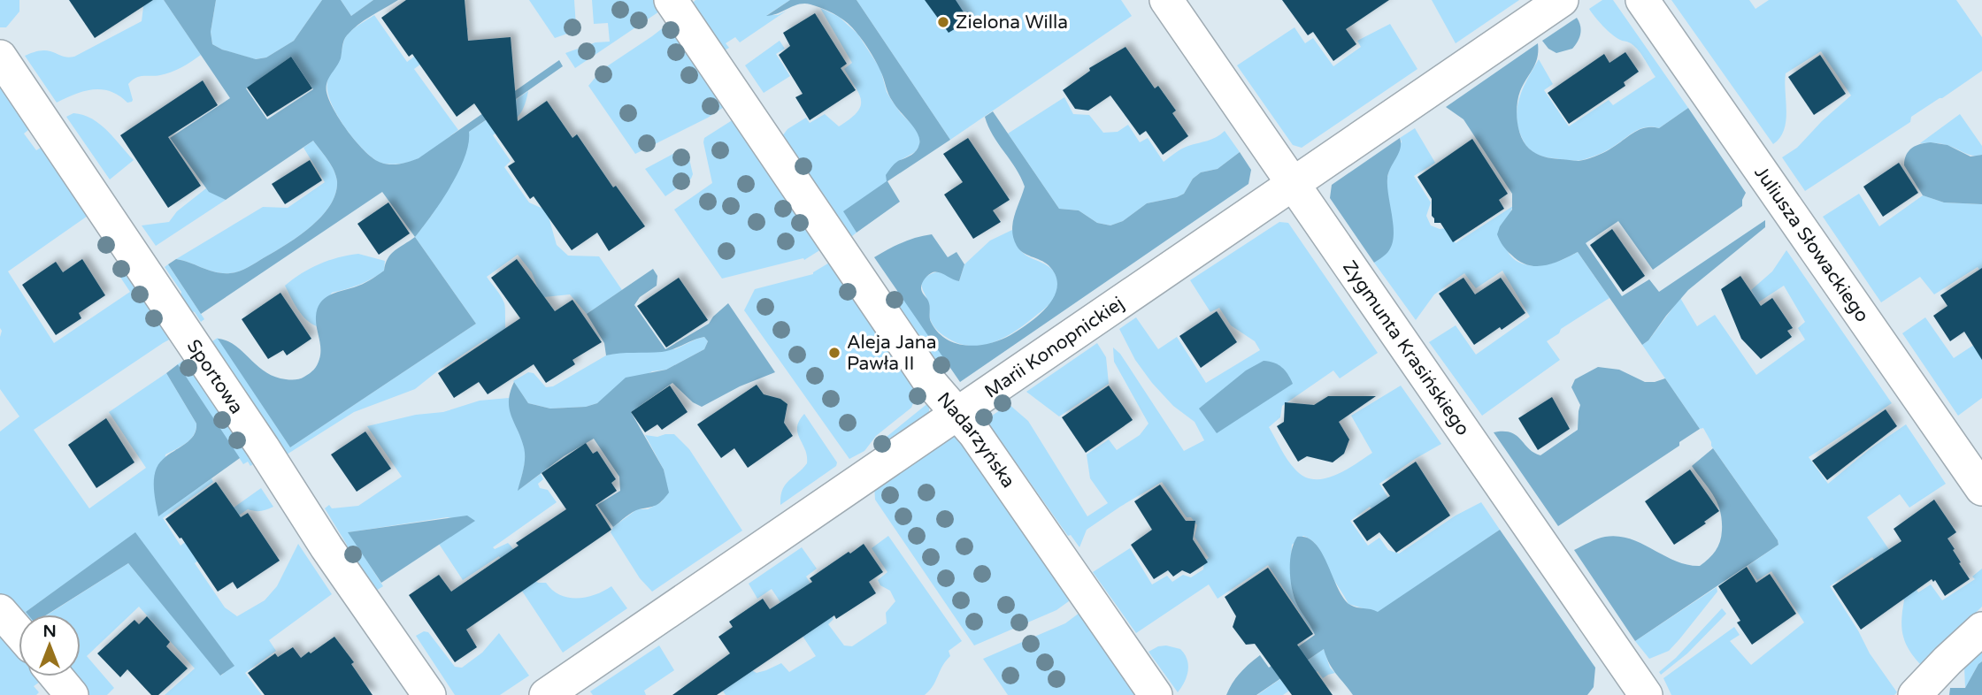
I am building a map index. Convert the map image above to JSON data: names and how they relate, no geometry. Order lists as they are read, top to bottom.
{
  "streets": {
    "street": [
      "Juliusza Słowackiego",
      "Marii Konopnickiej",
      "Zygmunta Krasińskiego",
      "Sportowa",
      "Nadarzyńska"
    ]
  },
  "crossings": [
    ["Marii Konopnickiej", "Zygmunta Krasińskiego"],
    ["Marii Konopnickiej", "Nadarzyńska"]
  ],
  "places": ["Zielona Willa", "Aleja Jana Pawła II"],
  "north": "top"
}
